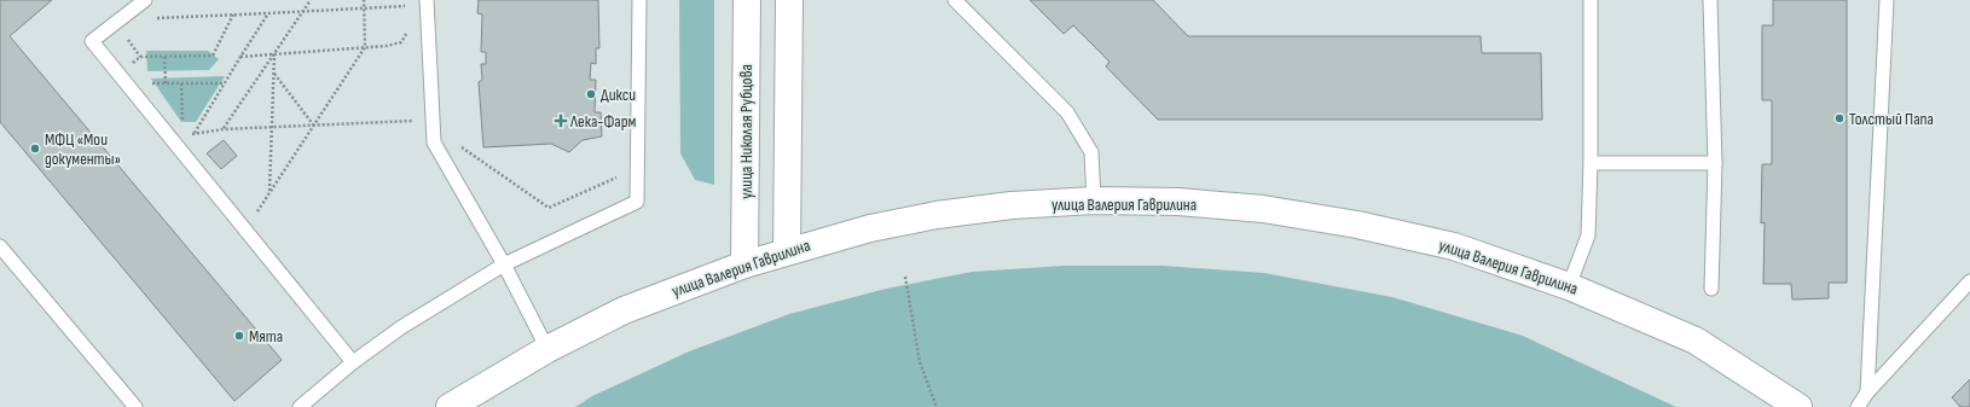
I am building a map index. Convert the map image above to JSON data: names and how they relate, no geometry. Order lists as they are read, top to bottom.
{
  "streets": {
    "street": ["улица Николая Рубцова", "улица Валерия Гаврилина"]
  },
  "crossings": [
    ["улица Николая Рубцова", "улица Валерия Гаврилина"]
  ],
  "places": {
    "other": [
      "Дикси",
      "Толстый Папа",
      "МФЦ «Мои документы»",
      "Мята"
    ],
    "health": ["Лека-Фарм"]
  }
}
